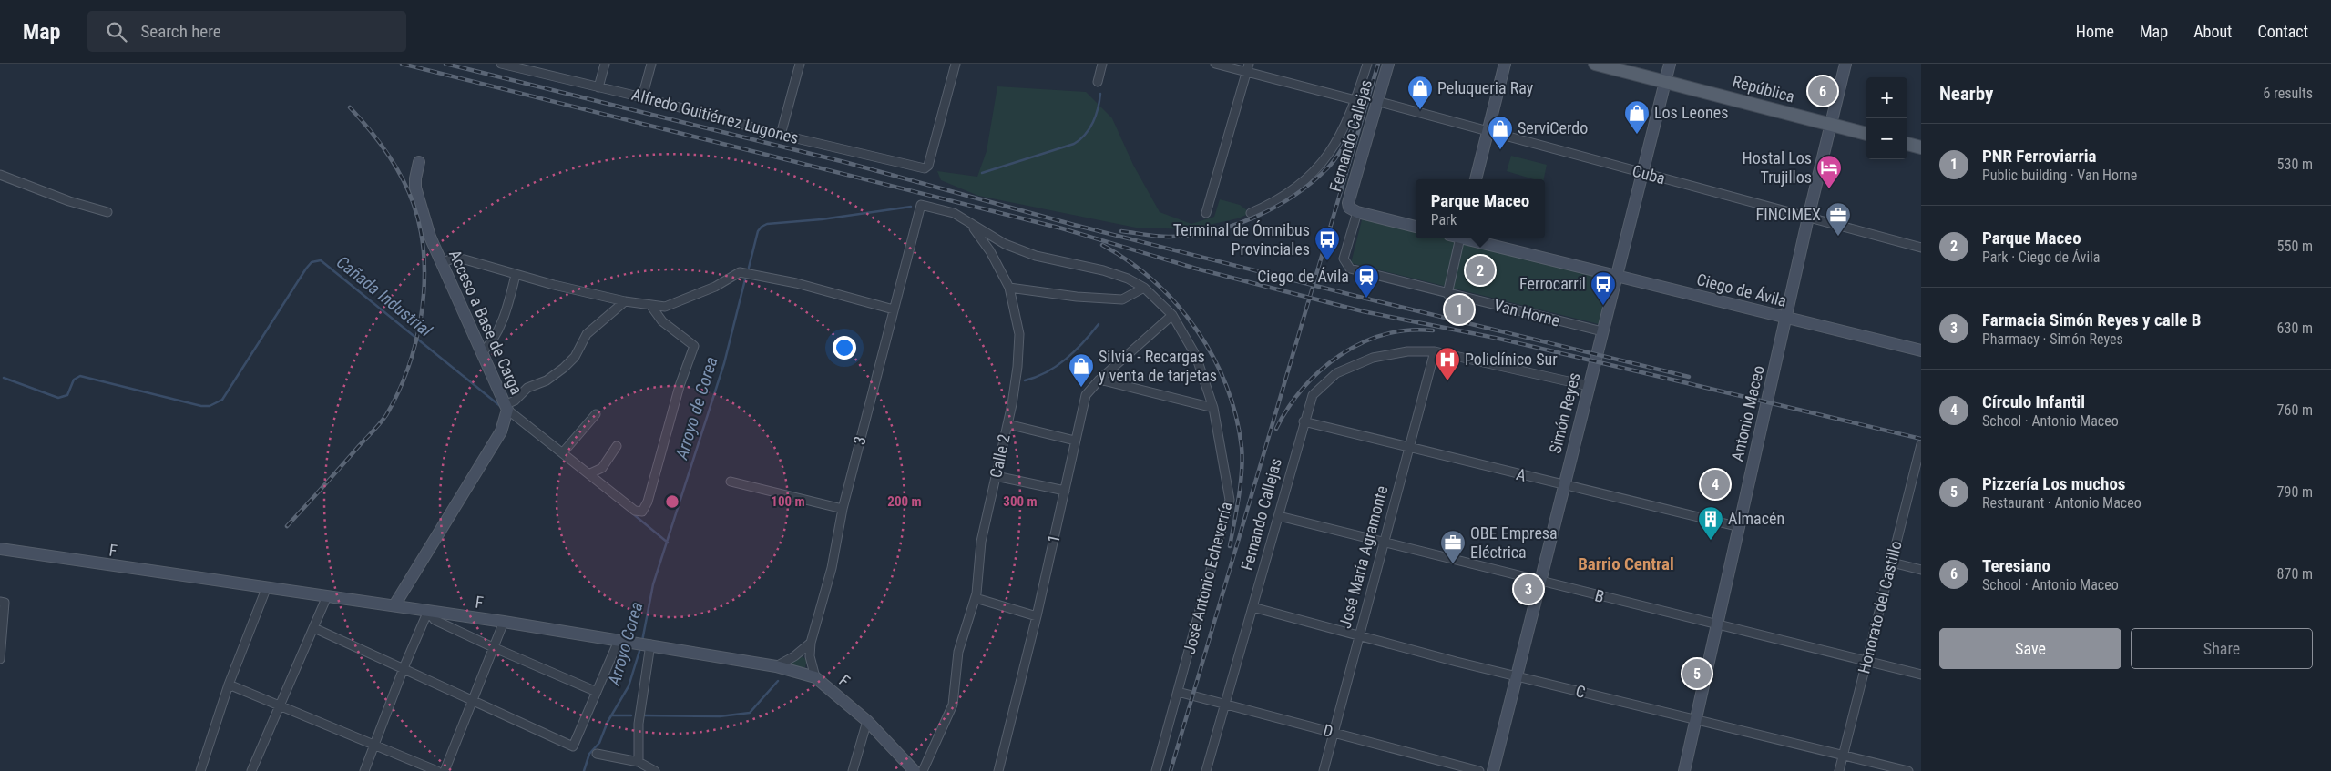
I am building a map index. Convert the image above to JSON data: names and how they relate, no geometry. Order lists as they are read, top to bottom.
{
  "streets": {
    "main road": ["República"],
    "street": [
      "Alfredo Guitiérrez Lugones",
      "Fernando Callejas",
      "Cuba",
      "Ciego de Ávila",
      "Van Horne",
      "Acceso a Base de Carga",
      "Simón Reyes",
      "Antonio Maceo",
      "3",
      "Calle 2",
      "A",
      "1",
      "F",
      "José María Agramonte",
      "José Antonio Echeverría",
      "B",
      "Honorato del Castillo",
      "C",
      "D"
    ]
  },
  "crossings": [
    ["República", "Simón Reyes"],
    ["República", "Antonio Maceo"],
    ["Fernando Callejas", "Cuba"],
    ["Fernando Callejas", "Van Horne"],
    ["Fernando Callejas", "Simón Reyes"],
    ["Fernando Callejas", "A"],
    ["Fernando Callejas", "José María Agramonte"],
    ["Fernando Callejas", "B"],
    ["Fernando Callejas", "C"],
    ["Fernando Callejas", "D"],
    ["Cuba", "Simón Reyes"],
    ["Cuba", "Antonio Maceo"],
    ["Ciego de Ávila", "Simón Reyes"],
    ["Ciego de Ávila", "Antonio Maceo"],
    ["Van Horne", "Simón Reyes"],
    ["Acceso a Base de Carga", "F"],
    ["Simón Reyes", "A"],
    ["Simón Reyes", "B"],
    ["Simón Reyes", "C"],
    ["Antonio Maceo", "A"],
    ["Antonio Maceo", "B"],
    ["Antonio Maceo", "C"],
    ["3", "Calle 2"],
    ["3", "F"],
    ["A", "José María Agramonte"],
    ["1", "José Antonio Echeverría"],
    ["José María Agramonte", "B"],
    ["José María Agramonte", "C"],
    ["José María Agramonte", "D"],
    ["José Antonio Echeverría", "D"],
    ["B", "Honorato del Castillo"],
    ["Honorato del Castillo", "C"]
  ],
  "districts": ["Barrio Central"],
  "water": ["Cañada Industrial", "Arroyo de Corea", "Arroyo Corea"],
  "places": {
    "shop": [
      "Peluqueria Ray",
      "Los Leones",
      "ServiCerdo",
      "Silvia - Recargas y venta de tarjetas"
    ],
    "hotel": ["Hostal Los Trujillos"],
    "office": ["FINCIMEX", "OBE Empresa Eléctrica"],
    "bus stop": ["Terminal de Ómnibus Provinciales", "Ferrocarril"],
    "station": ["Ciego de Ávila"],
    "hospital": ["Policlínico Sur"],
    "building": ["Almacén"]
  },
  "page": {
    "header": "Map",
    "search": "Search here",
    "nav": [
      "Home",
      "Map",
      "About",
      "Contact"
    ],
    "heading": ["Nearby", "6 results"],
    "pins": [
      "6",
      "2",
      "1",
      "4",
      "3",
      "5"
    ],
    "map_buttons": ["+", "−"],
    "list": [
      {
        "mark": "1",
        "name": "PNR Ferroviarria",
        "note": "Public building · Van Horne",
        "value": "530 m"
      },
      {
        "mark": "2",
        "name": "Parque Maceo",
        "note": "Park · Ciego de Ávila",
        "value": "550 m"
      },
      {
        "mark": "3",
        "name": "Farmacia Simón Reyes y calle B",
        "note": "Pharmacy · Simón Reyes",
        "value": "630 m"
      },
      {
        "mark": "4",
        "name": "Círculo Infantil",
        "note": "School · Antonio Maceo",
        "value": "760 m"
      },
      {
        "mark": "5",
        "name": "Pizzería Los muchos",
        "note": "Restaurant · Antonio Maceo",
        "value": "790 m"
      },
      {
        "mark": "6",
        "name": "Teresiano",
        "note": "School · Antonio Maceo",
        "value": "870 m"
      }
    ],
    "popup": ["Parque Maceo", "Park"],
    "buttons": ["Save", "Share"]
  },
  "rings": ["100 m", "200 m", "300 m"]
}
